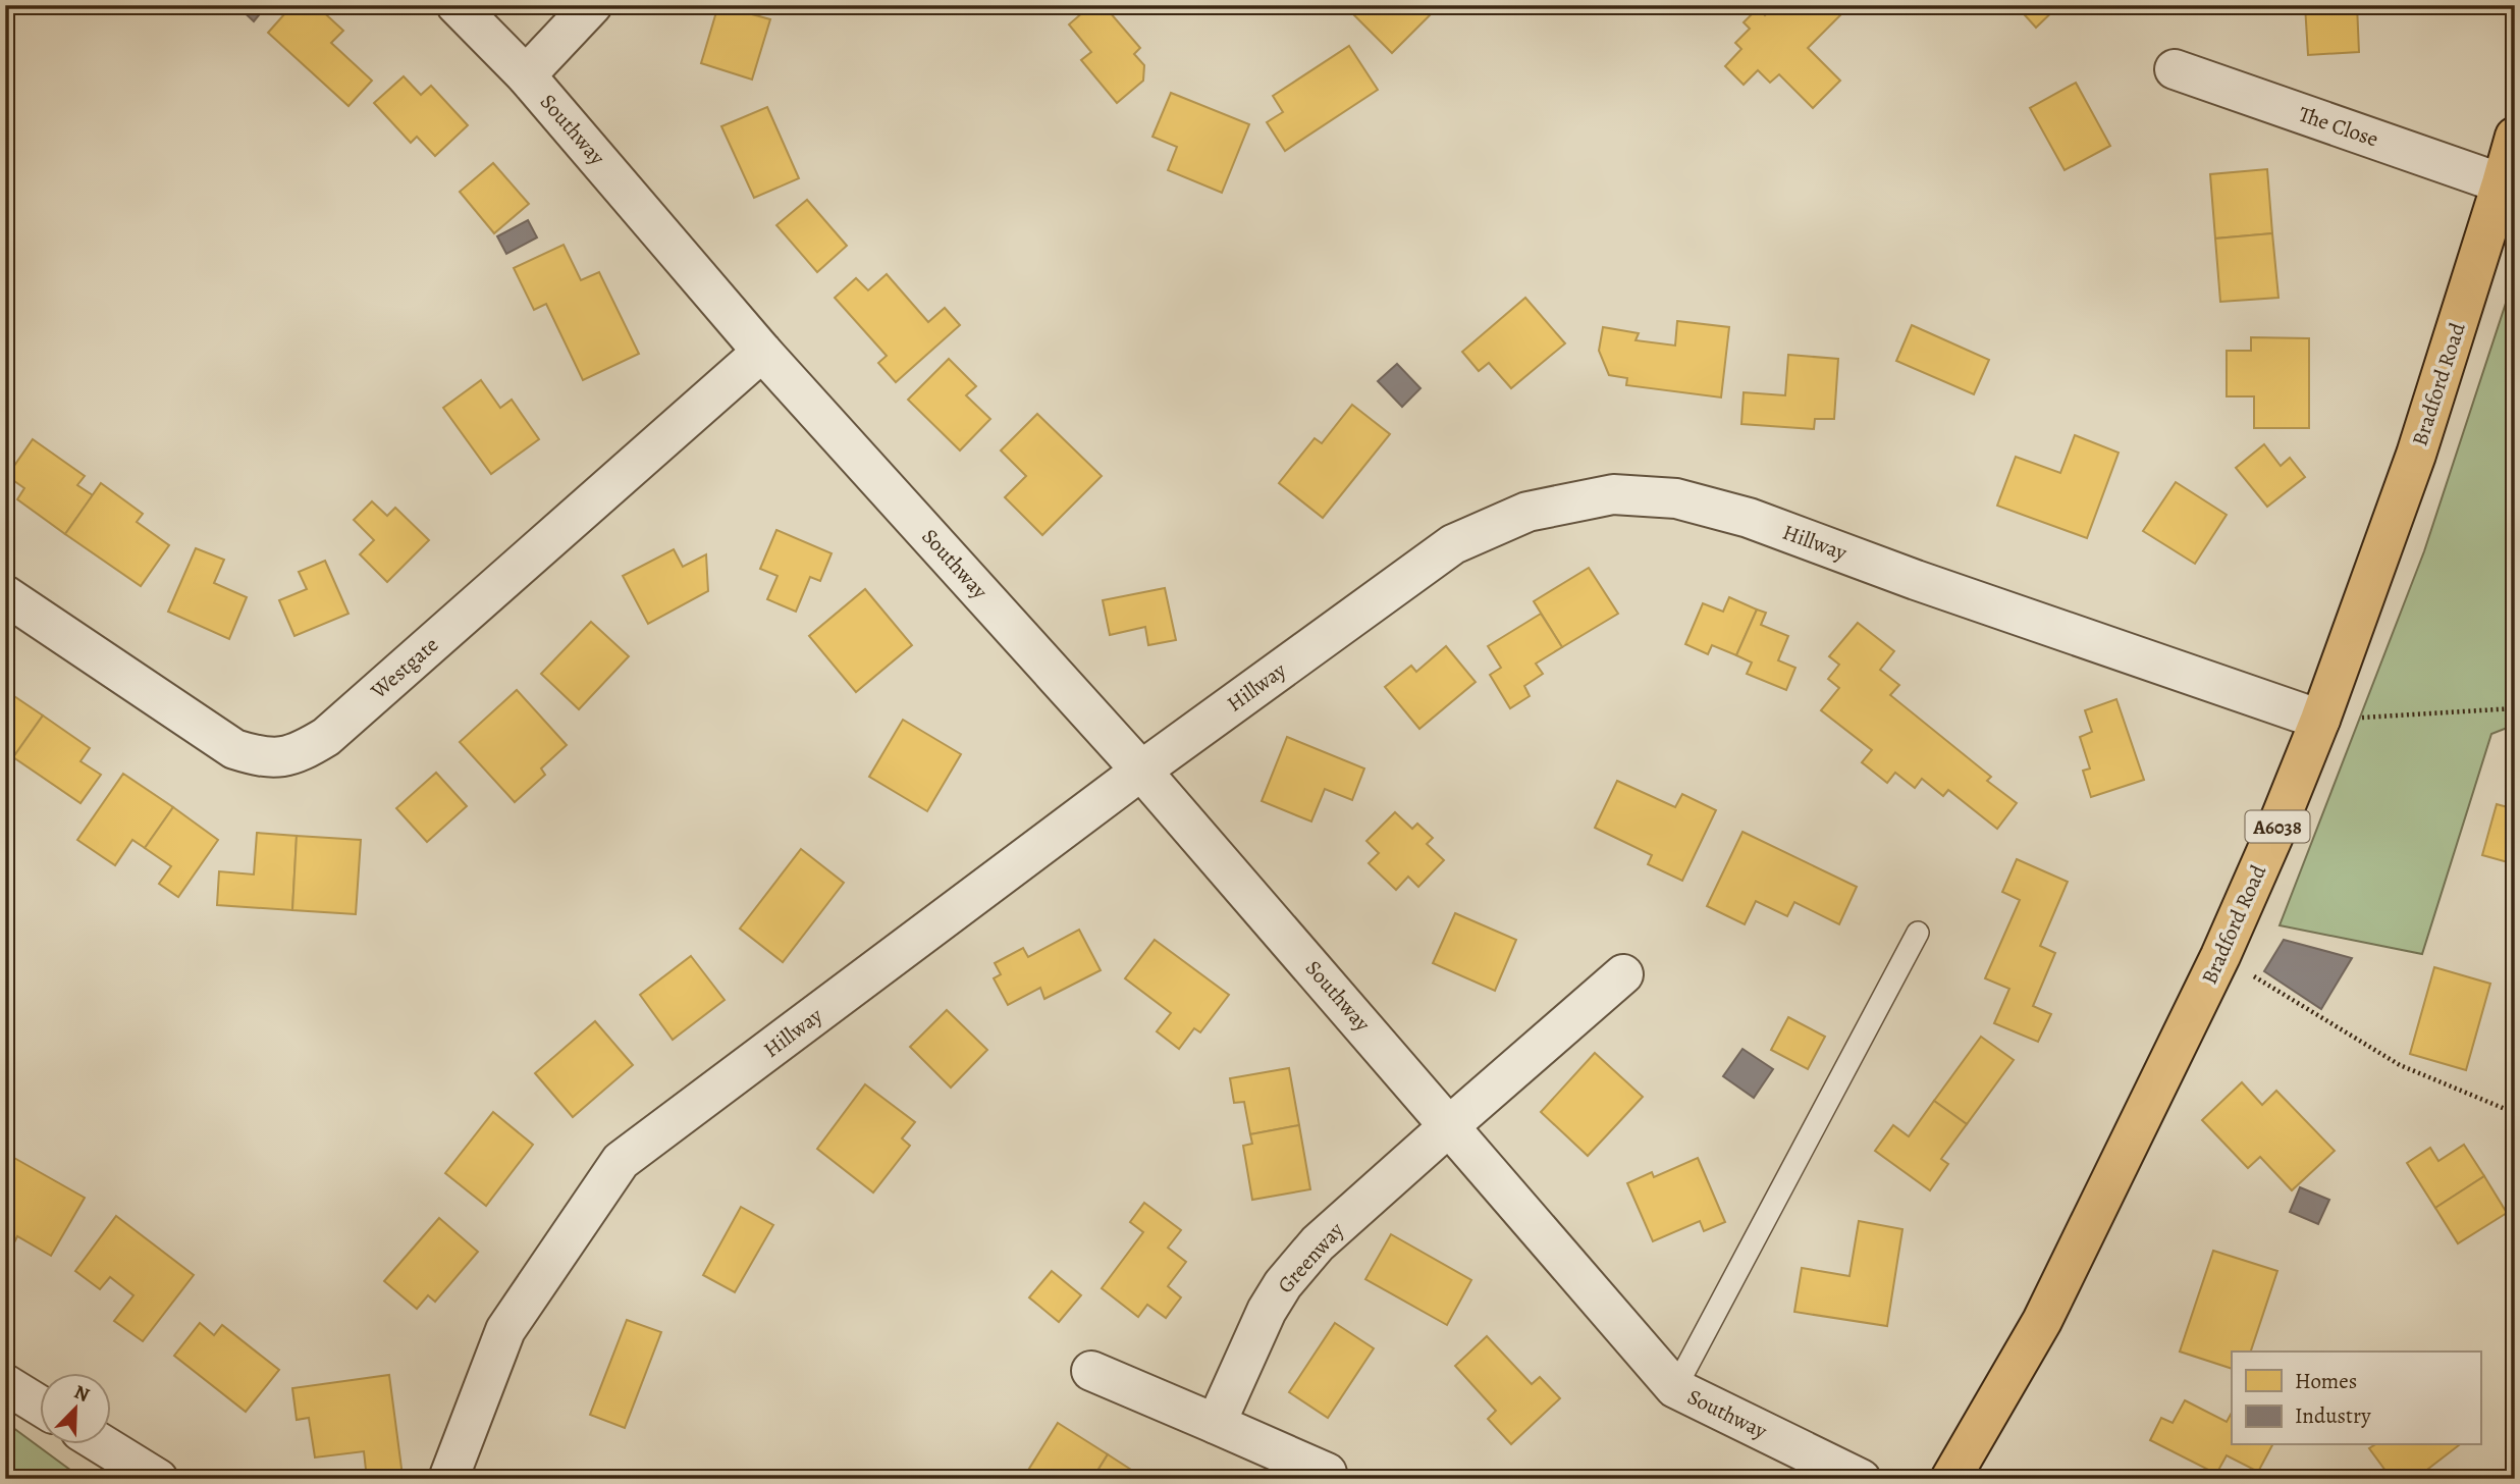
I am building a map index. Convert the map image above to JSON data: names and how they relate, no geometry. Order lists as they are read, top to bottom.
{
  "streets": {
    "main road": ["Bradford Road", "A6038"],
    "street": [
      "The Close",
      "Southway",
      "Hillway",
      "Westgate",
      "Greenway"
    ]
  },
  "crossings": [
    ["The Close", "Bradford Road"],
    ["Southway", "Hillway"],
    ["Southway", "Westgate"],
    ["Southway", "Greenway"],
    ["Bradford Road", "Hillway"]
  ],
  "legend": ["Homes", "Industry"],
  "north": "top right"
}
